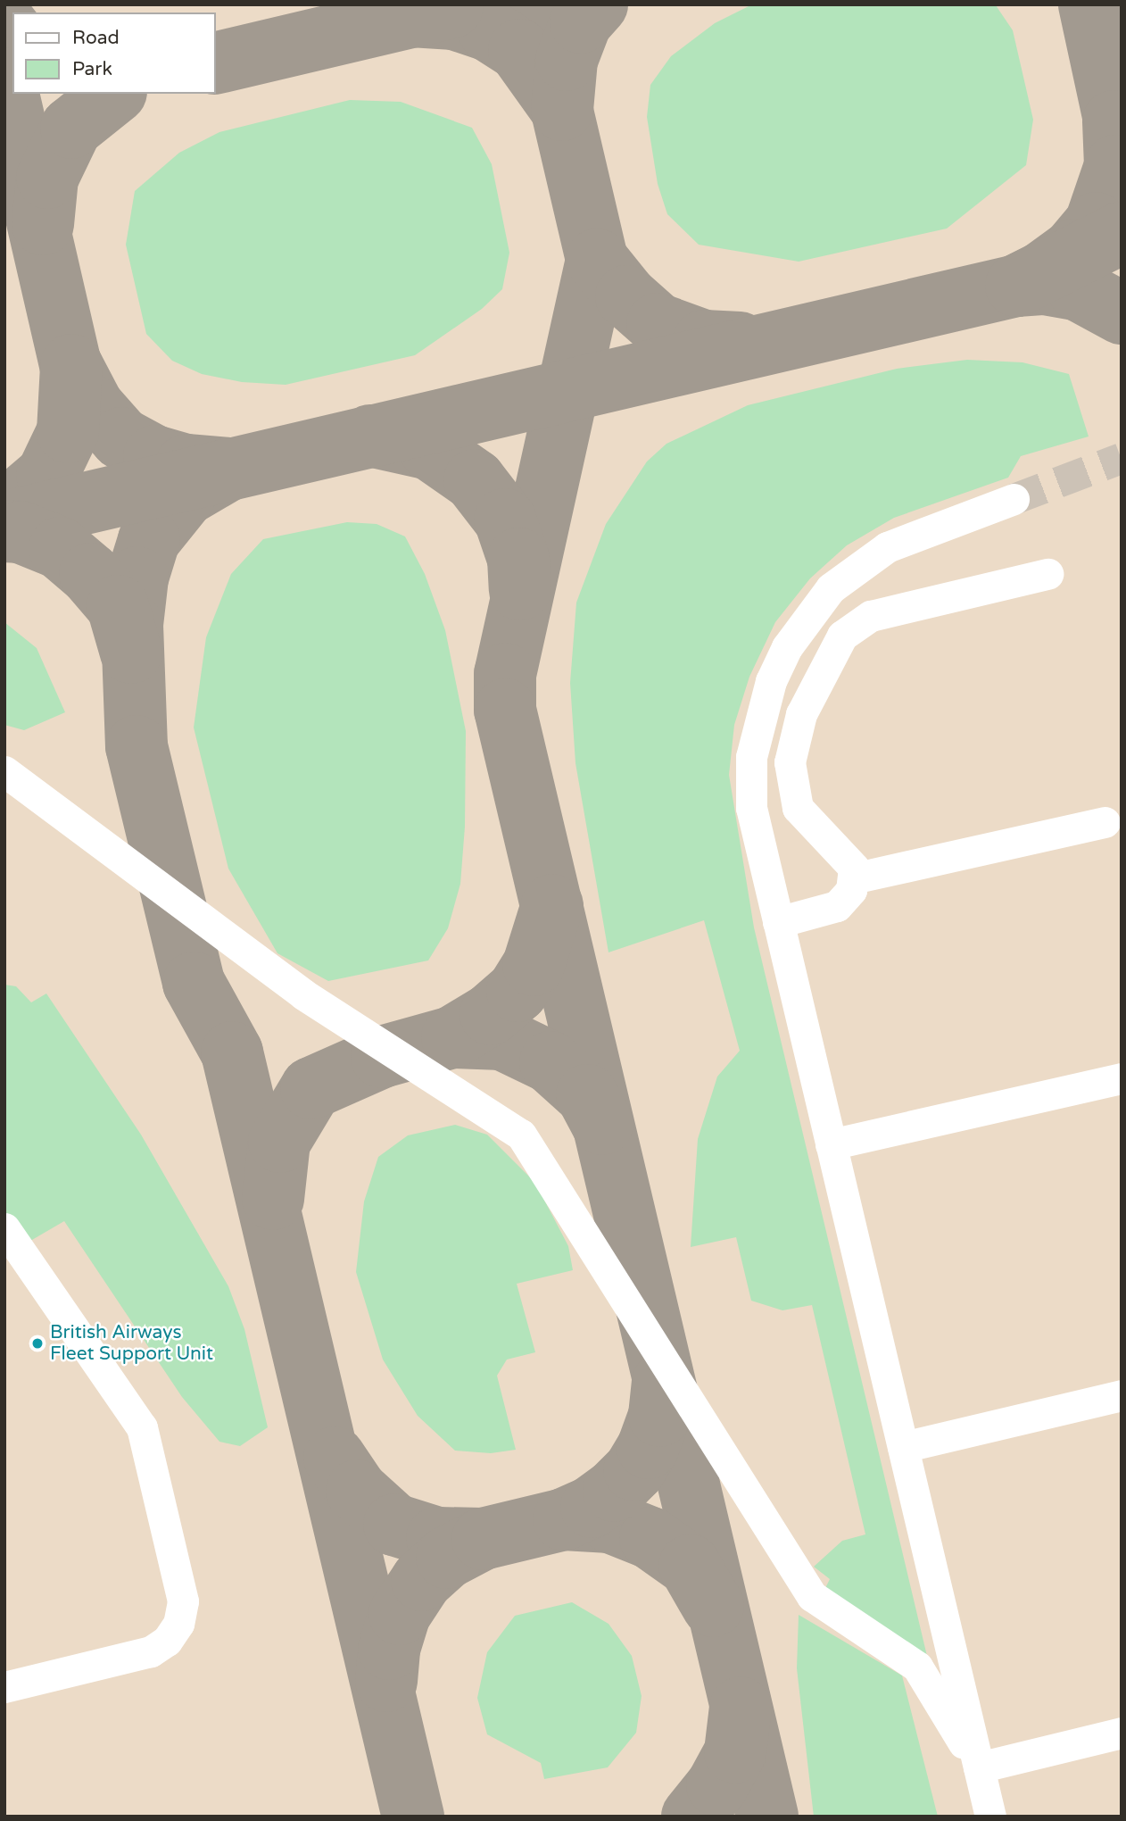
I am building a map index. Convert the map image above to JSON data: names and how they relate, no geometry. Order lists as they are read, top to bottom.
{
  "places": ["British Airways Fleet Support Unit"],
  "legend": ["Road", "Park"]
}
